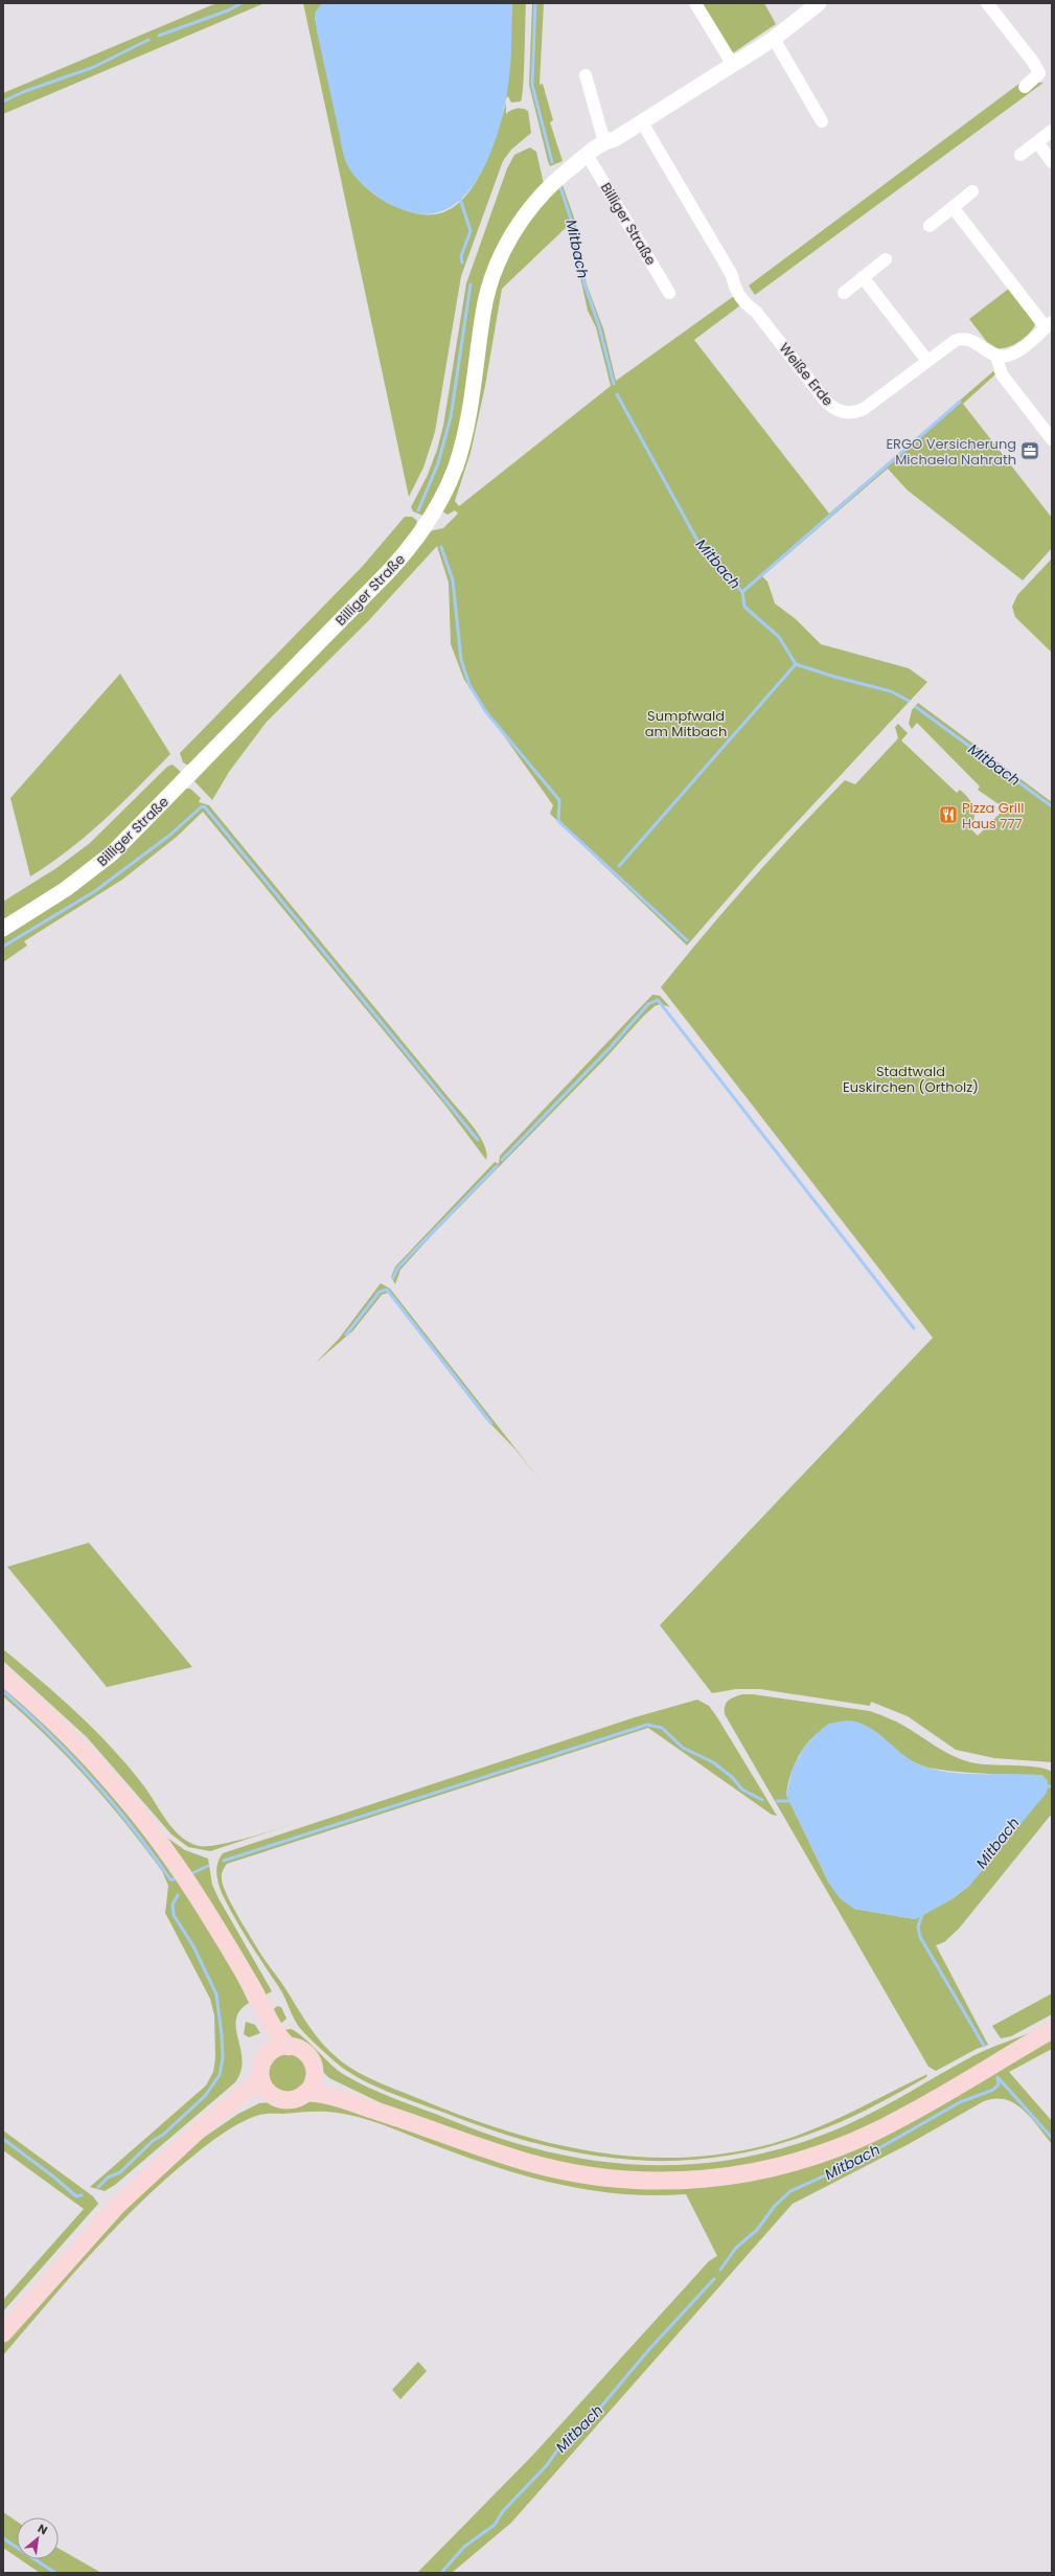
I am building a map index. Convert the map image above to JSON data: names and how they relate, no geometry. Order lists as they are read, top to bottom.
{
  "streets": {
    "street": ["Billiger Straße", "Weiße Erde"]
  },
  "crossings": [
    ["Billiger Straße", "Weiße Erde"]
  ],
  "water": ["Mitbach"],
  "parks": ["Sumpfwald am Mitbach", "Stadtwald Euskirchen (Ortholz)"],
  "places": {
    "office": ["ERGO Versicherung Michaela Nahrath"],
    "restaurant": ["Pizza Grill Haus 777"]
  },
  "north": "top right"
}
